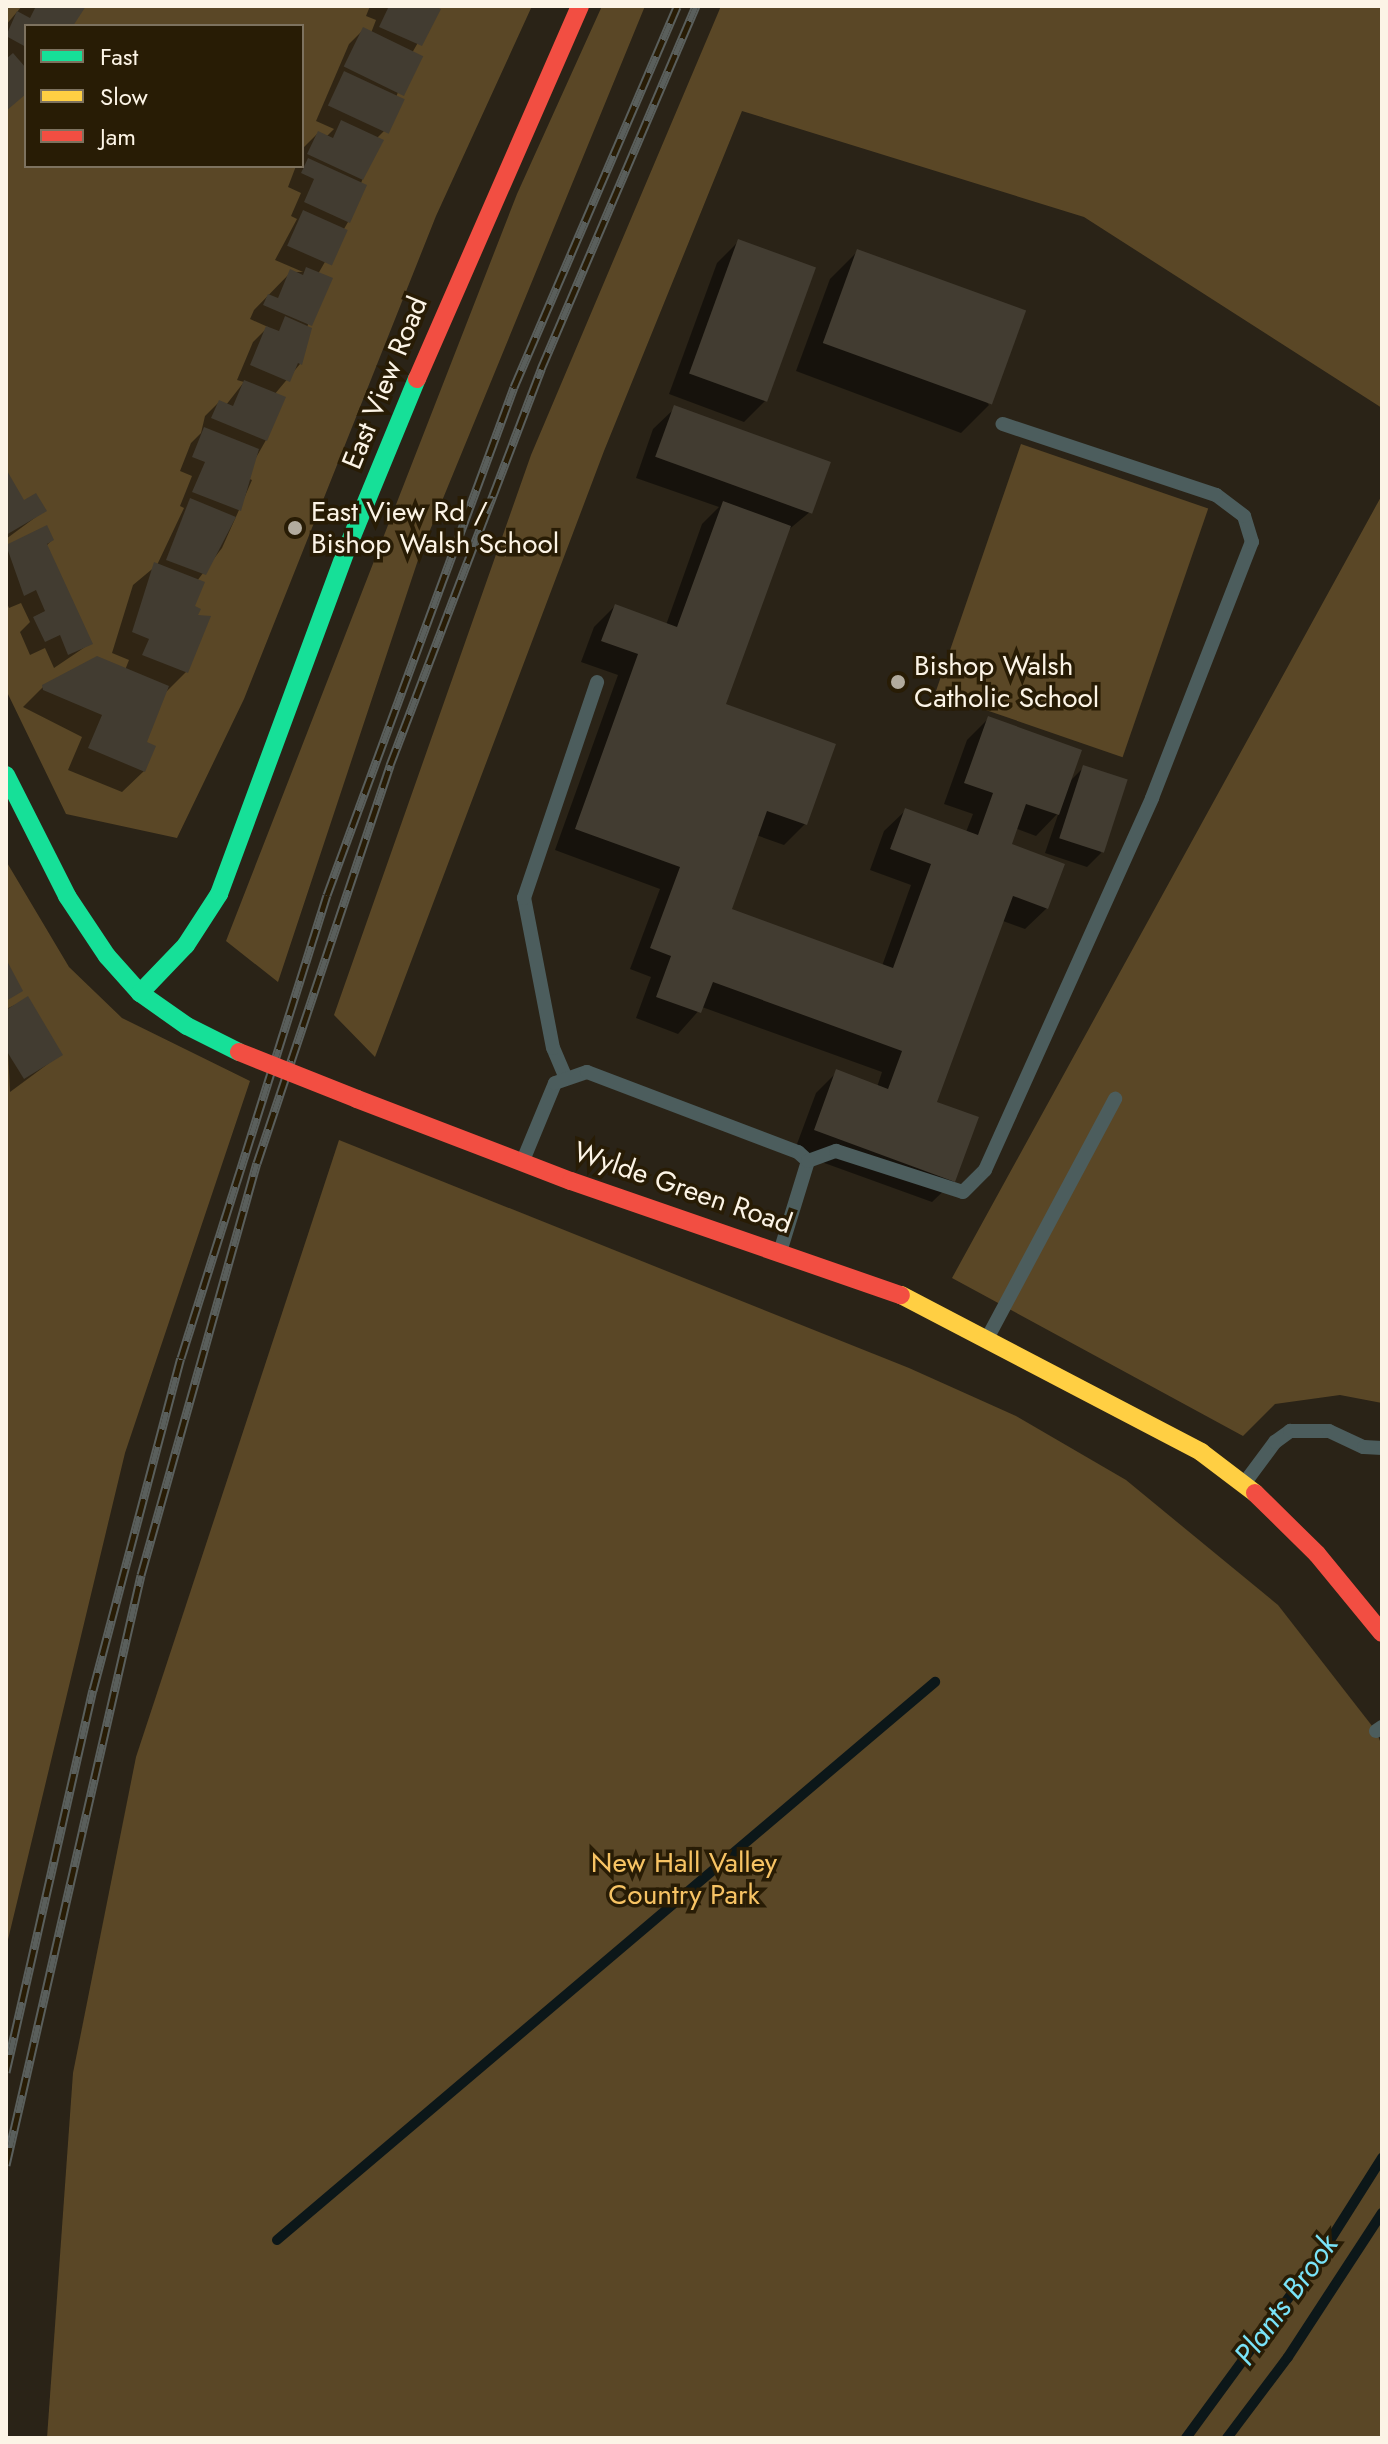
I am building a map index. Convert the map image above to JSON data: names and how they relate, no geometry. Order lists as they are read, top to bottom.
{
  "streets": {
    "street": ["East View Road", "Wylde Green Road"]
  },
  "crossings": [
    ["East View Road", "Wylde Green Road"]
  ],
  "water": ["Plants Brook"],
  "parks": ["New Hall Valley Country Park"],
  "places": ["East View Rd / Bishop Walsh School", "Bishop Walsh Catholic School"],
  "legend": ["Fast", "Slow", "Jam"]
}
